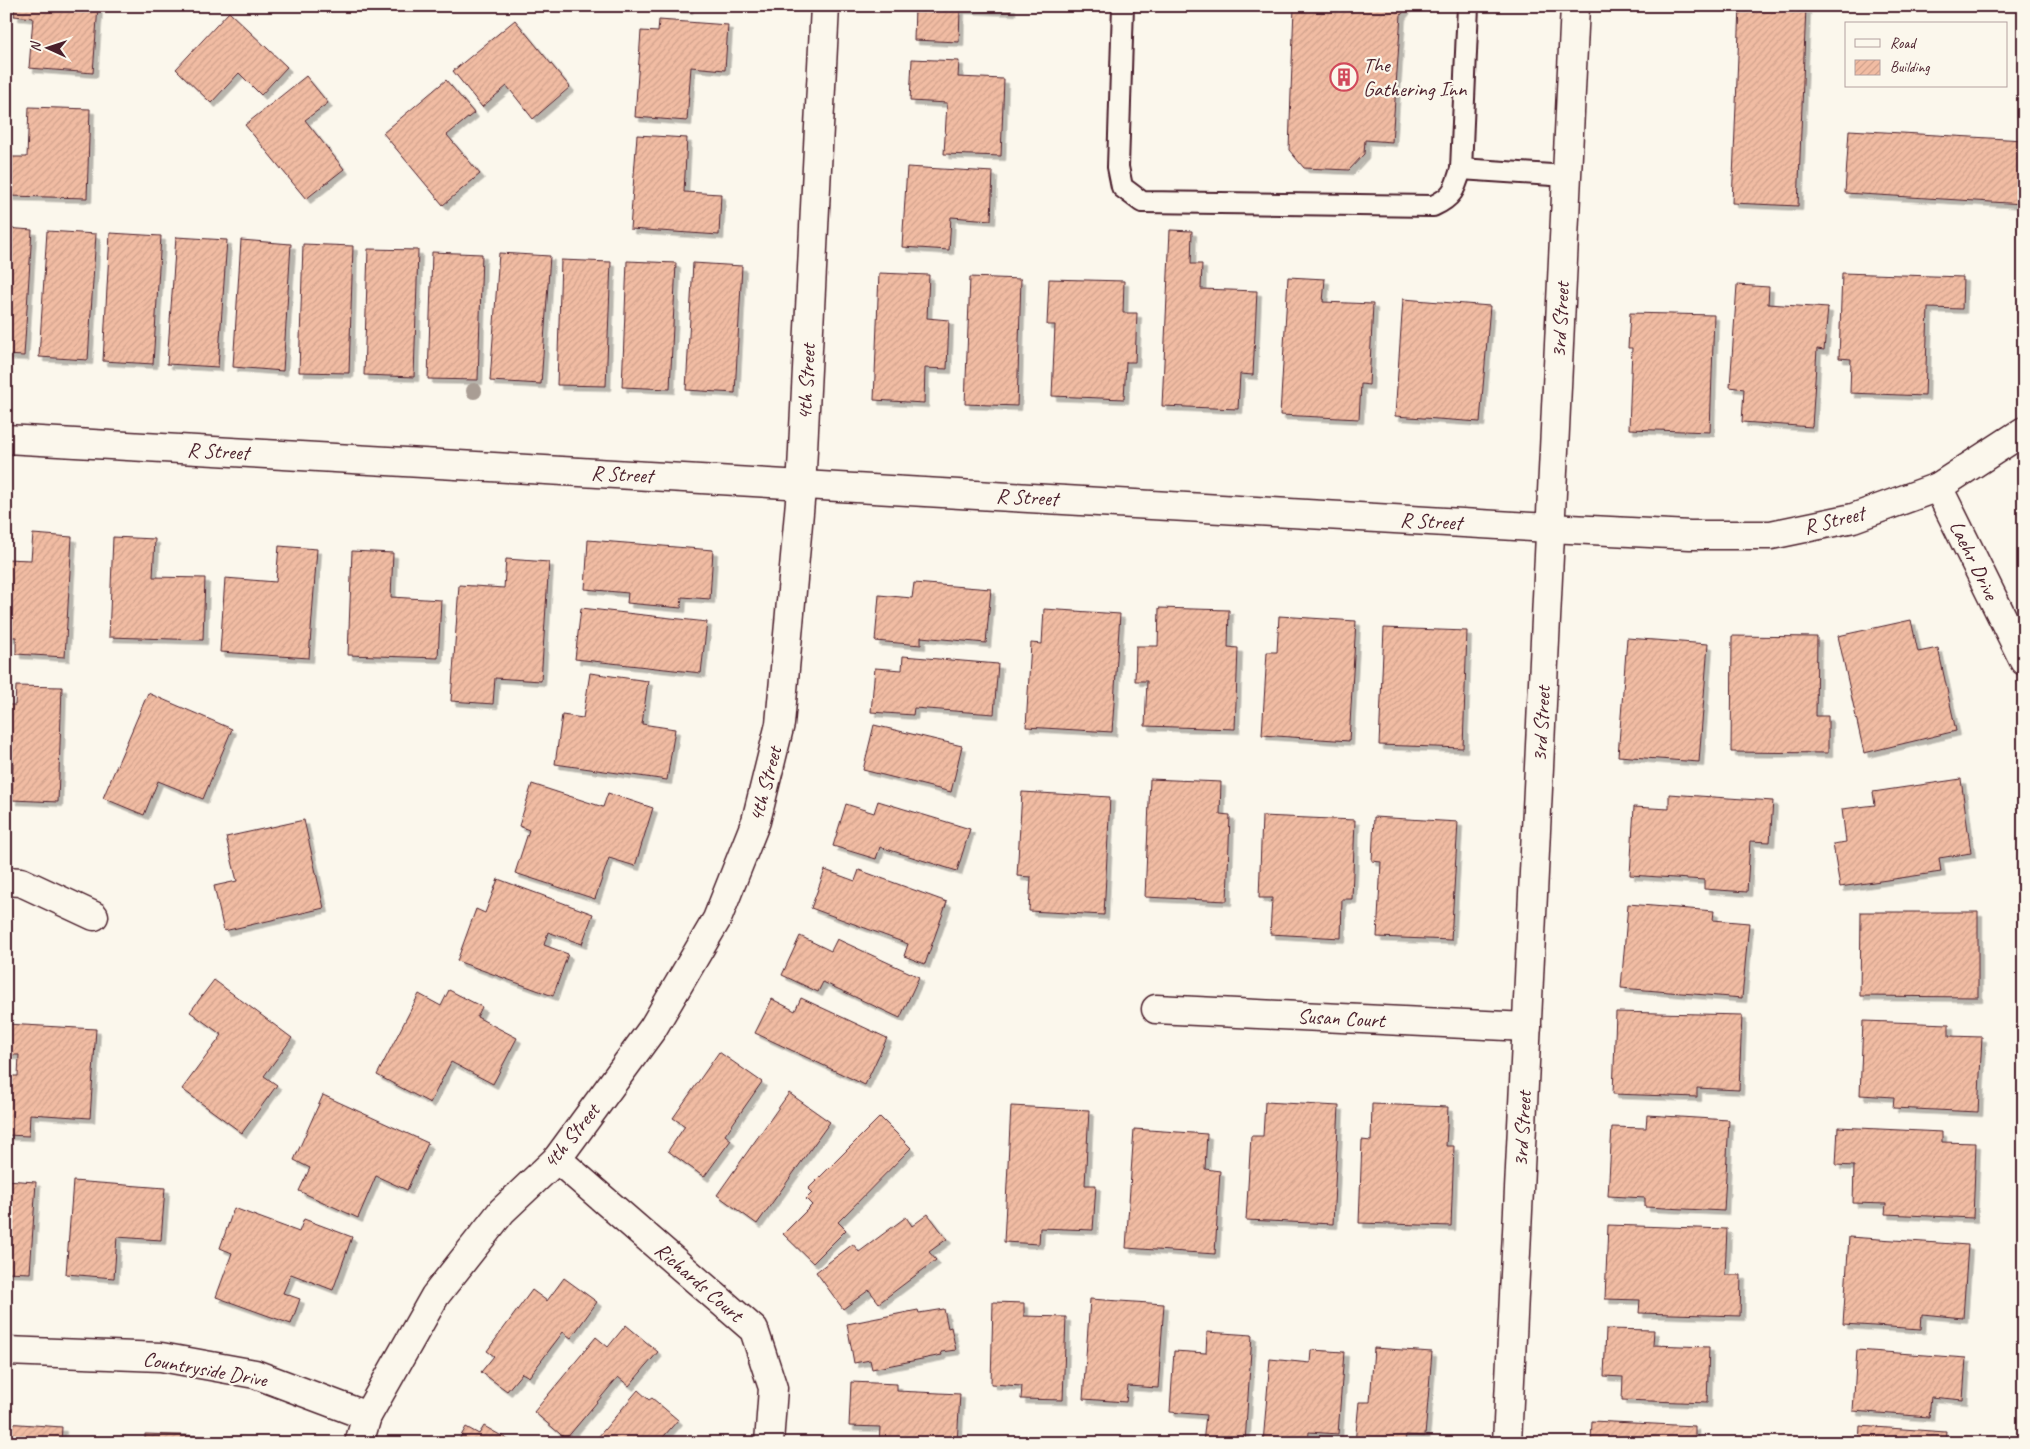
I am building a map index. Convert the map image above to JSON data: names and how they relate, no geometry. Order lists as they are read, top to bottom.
{
  "streets": {
    "street": [
      "3rd Street",
      "4th Street",
      "R Street",
      "Laehr Drive",
      "Susan Court",
      "Richards Court",
      "Countryside Drive"
    ]
  },
  "crossings": [
    ["3rd Street", "R Street"],
    ["3rd Street", "Susan Court"],
    ["4th Street", "R Street"],
    ["4th Street", "Richards Court"],
    ["4th Street", "Countryside Drive"],
    ["R Street", "Laehr Drive"]
  ],
  "places": {
    "building": ["The Gathering Inn"]
  },
  "legend": ["Road", "Building"],
  "north": "left"
}
